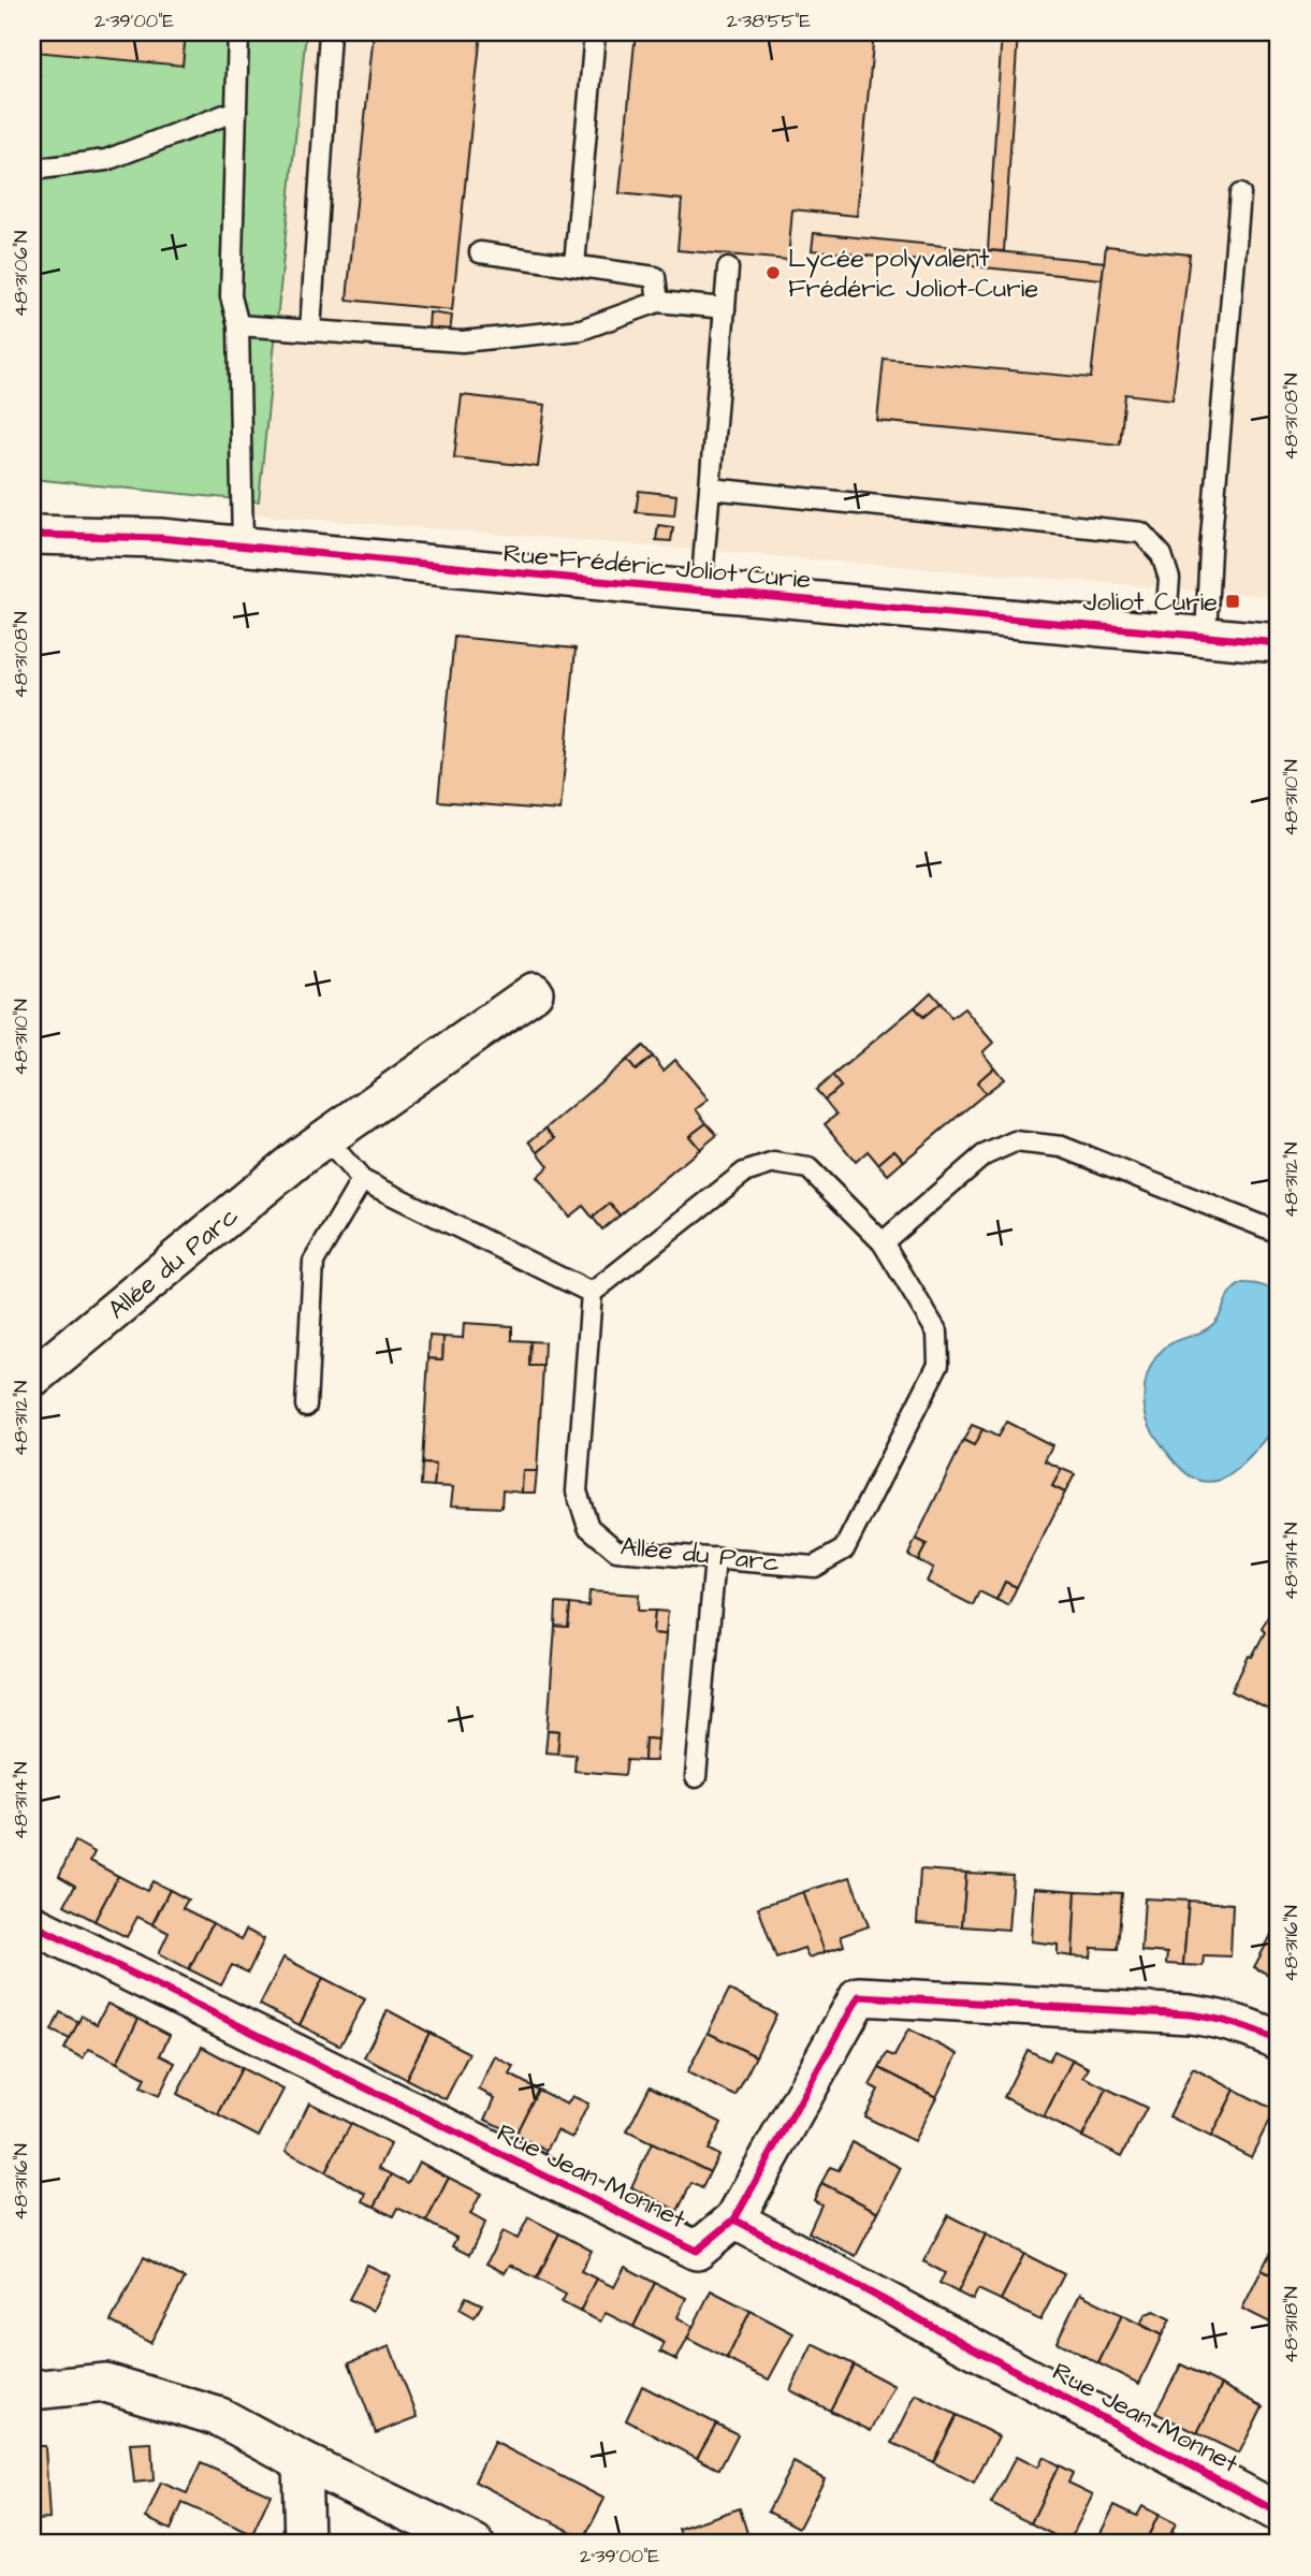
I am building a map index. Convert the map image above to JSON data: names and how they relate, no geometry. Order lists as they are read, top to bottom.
{
  "streets": {
    "street": ["Rue Frédéric Joliot Curie", "Allée du Parc", "Rue Jean Monnet"]
  },
  "places": {
    "other": ["Lycée polyvalent Frédéric Joliot-Curie"],
    "transit": ["Joliot Curie"]
  },
  "coordinates": [
    "2°39'00\"E",
    "2°38'55\"E",
    "48°31'06\"N",
    "48°31'08\"N",
    "48°31'10\"N",
    "48°31'12\"N",
    "48°31'14\"N",
    "48°31'16\"N",
    "48°31'18\"N"
  ]
}
